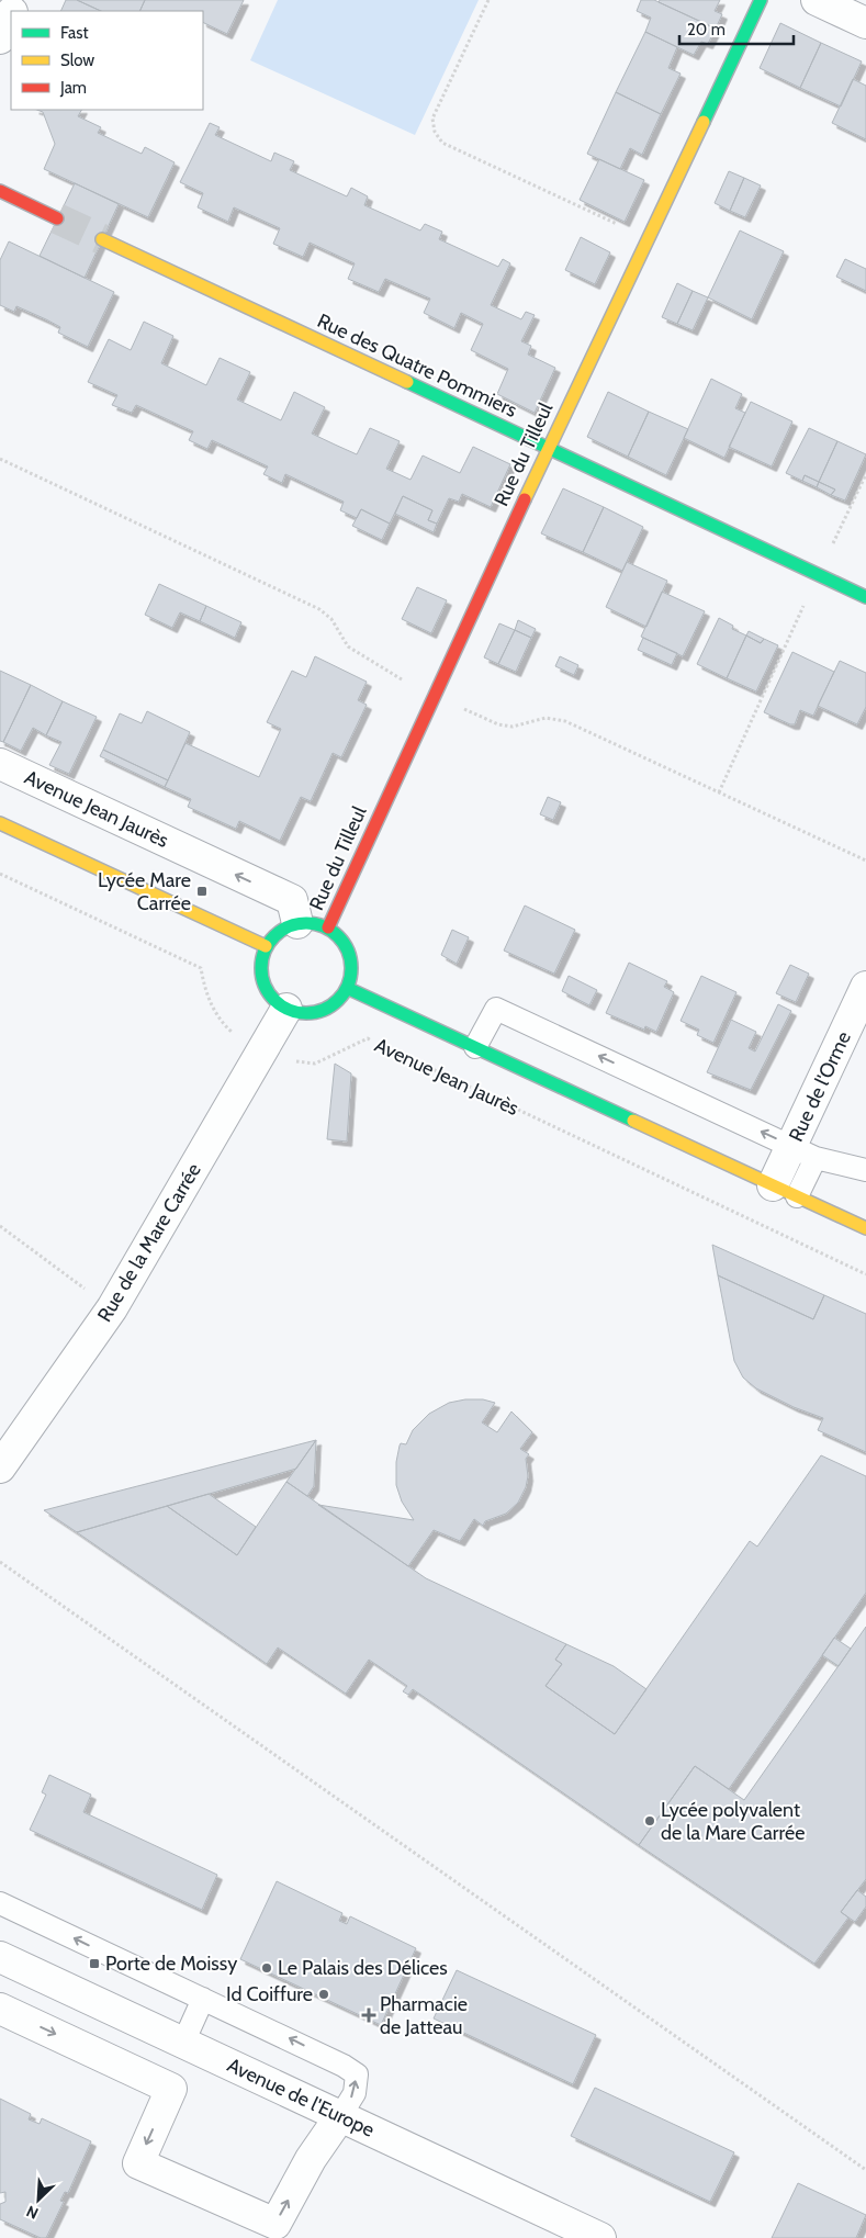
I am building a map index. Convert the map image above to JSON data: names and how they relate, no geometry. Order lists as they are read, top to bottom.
{
  "streets": {
    "street": [
      "Rue des Quatre Pommiers",
      "Rue du Tilleul",
      "Avenue Jean Jaurès",
      "Rue de l'Orme",
      "Rue de la Mare Carrée",
      "Avenue de l'Europe"
    ]
  },
  "crossings": [
    ["Rue des Quatre Pommiers", "Rue du Tilleul"],
    ["Rue du Tilleul", "Avenue Jean Jaurès"],
    ["Rue du Tilleul", "Rue de la Mare Carrée"],
    ["Avenue Jean Jaurès", "Rue de l'Orme"],
    ["Avenue Jean Jaurès", "Rue de la Mare Carrée"]
  ],
  "places": {
    "transit": ["Lycée Mare Carrée", "Porte de Moissy"],
    "other": ["Lycée polyvalent de la Mare Carrée", "Le Palais des Délices", "Id Coiffure"],
    "health": ["Pharmacie de Jatteau"]
  },
  "legend": ["Fast", "Slow", "Jam"],
  "scale_bar": "20 m",
  "north": "bottom left"
}
